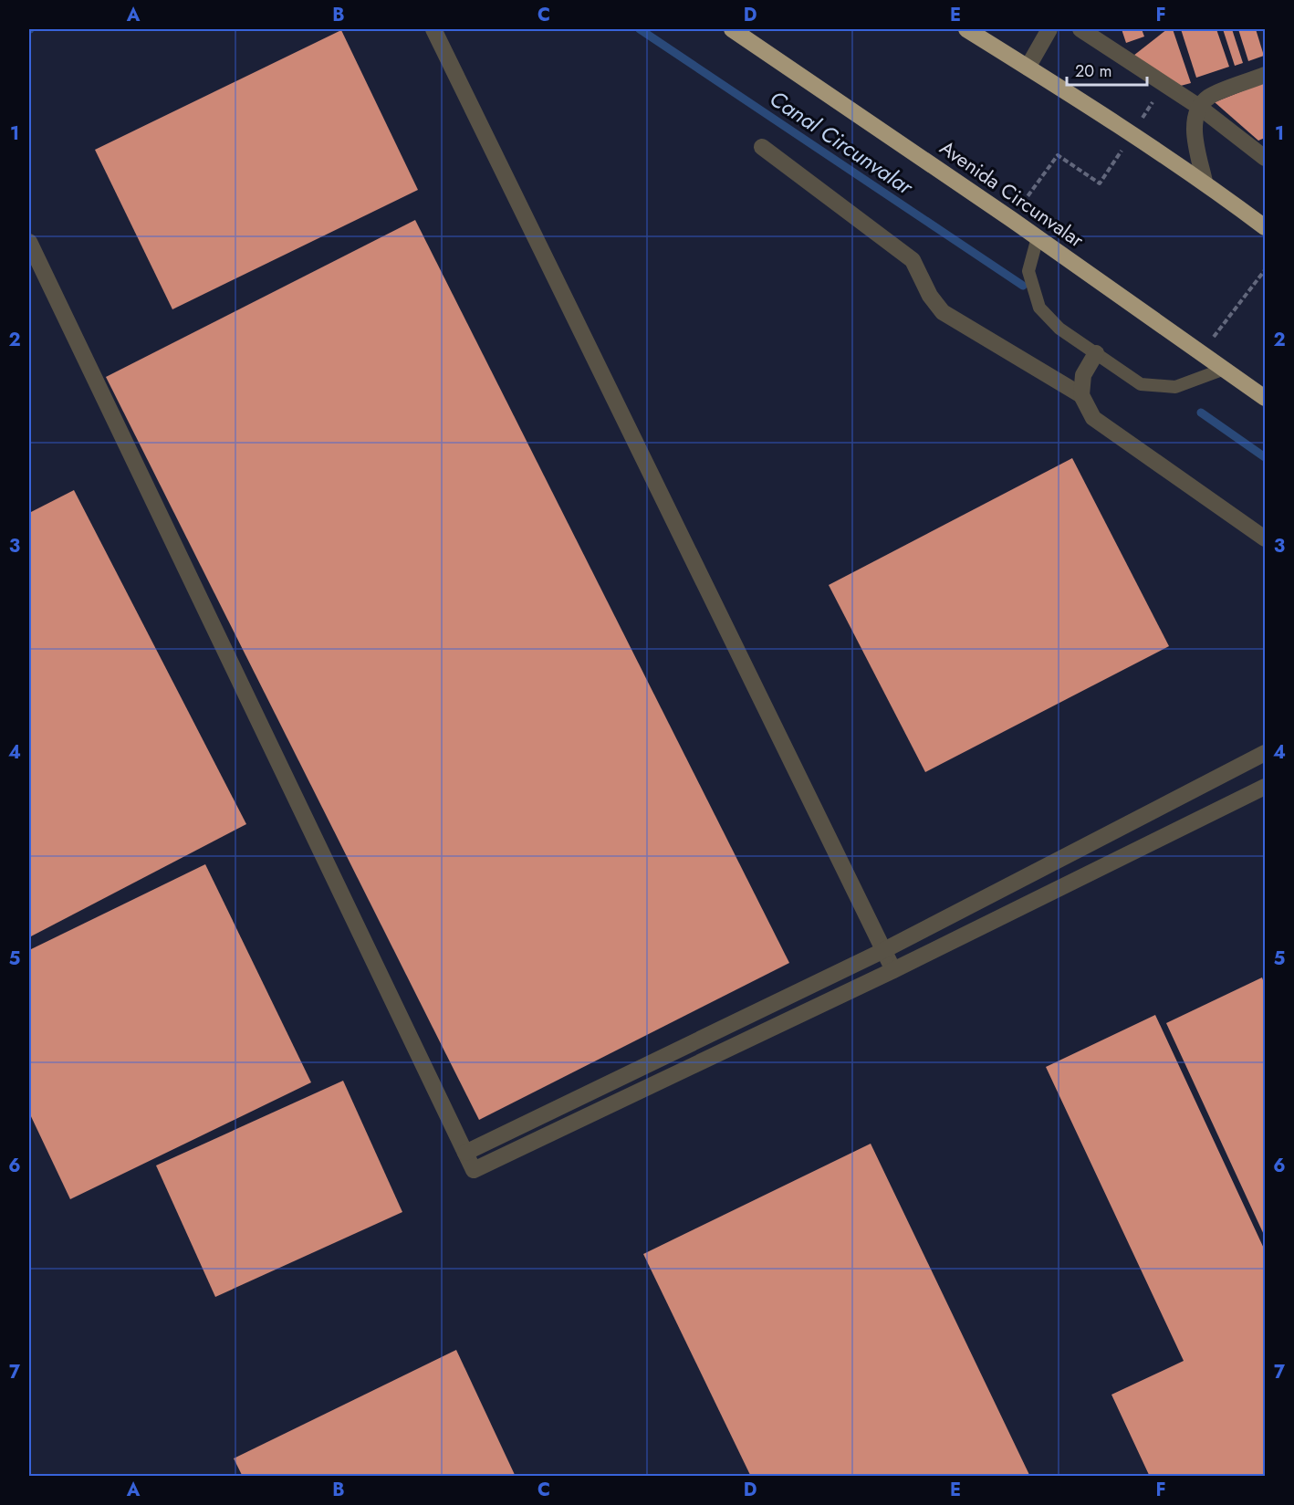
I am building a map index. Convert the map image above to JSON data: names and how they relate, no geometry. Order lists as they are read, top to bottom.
{
  "streets": {
    "highway": ["Avenida Circunvalar"]
  },
  "water": ["Canal Circunvalar"],
  "scale_bar": "20 m",
  "grid": {
    "columns": [
      "A",
      "B",
      "C",
      "D",
      "E",
      "F"
    ],
    "rows": [
      "1",
      "2",
      "3",
      "4",
      "5",
      "6",
      "7"
    ]
  }
}
